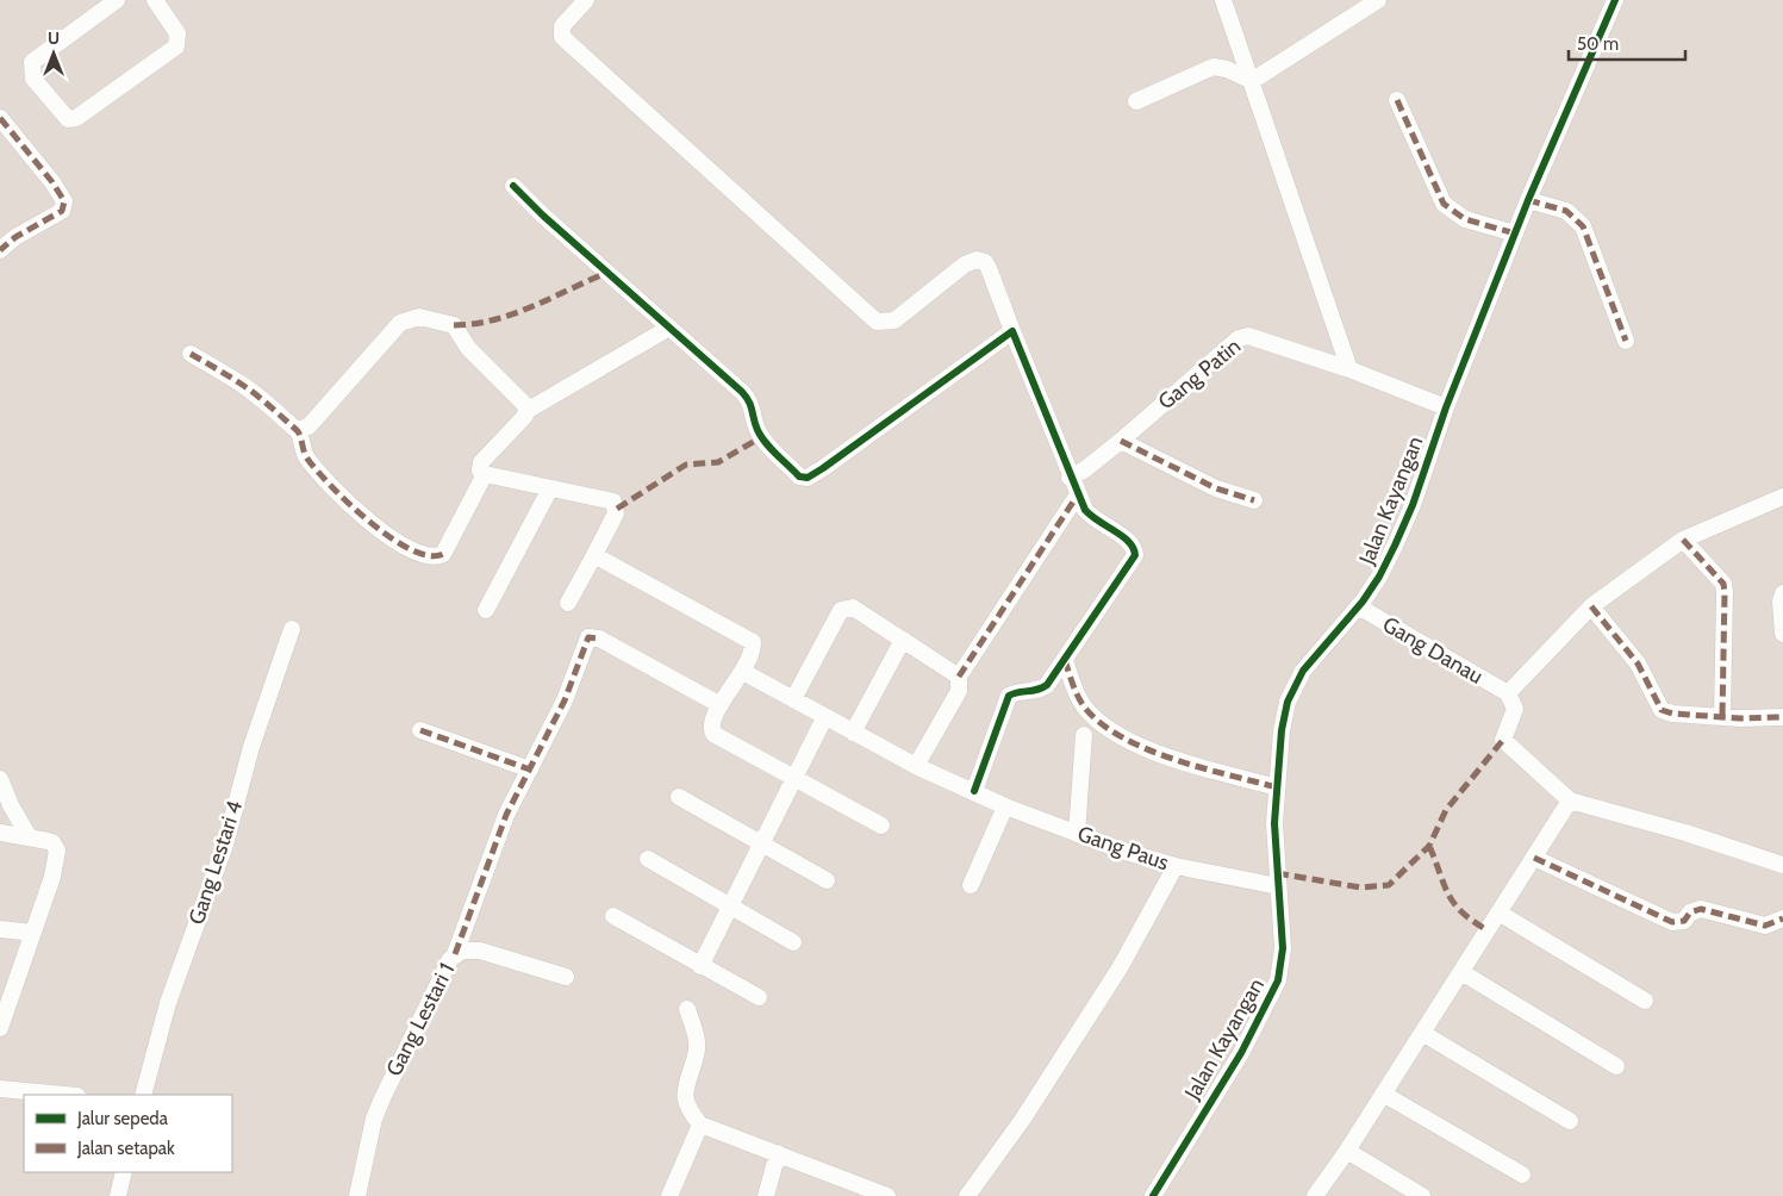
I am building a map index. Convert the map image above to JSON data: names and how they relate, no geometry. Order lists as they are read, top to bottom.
{
  "streets": {
    "street": [
      "Gang Patin",
      "Jalan Kayangan",
      "Gang Danau",
      "Gang Paus",
      "Gang Lestari 4",
      "Gang Lestari 1"
    ]
  },
  "crossings": [
    ["Gang Patin", "Jalan Kayangan"],
    ["Jalan Kayangan", "Gang Danau"],
    ["Jalan Kayangan", "Gang Paus"]
  ],
  "legend": ["Jalur sepeda", "Jalan setapak"],
  "scale_bar": "50 m",
  "north": "top"
}
